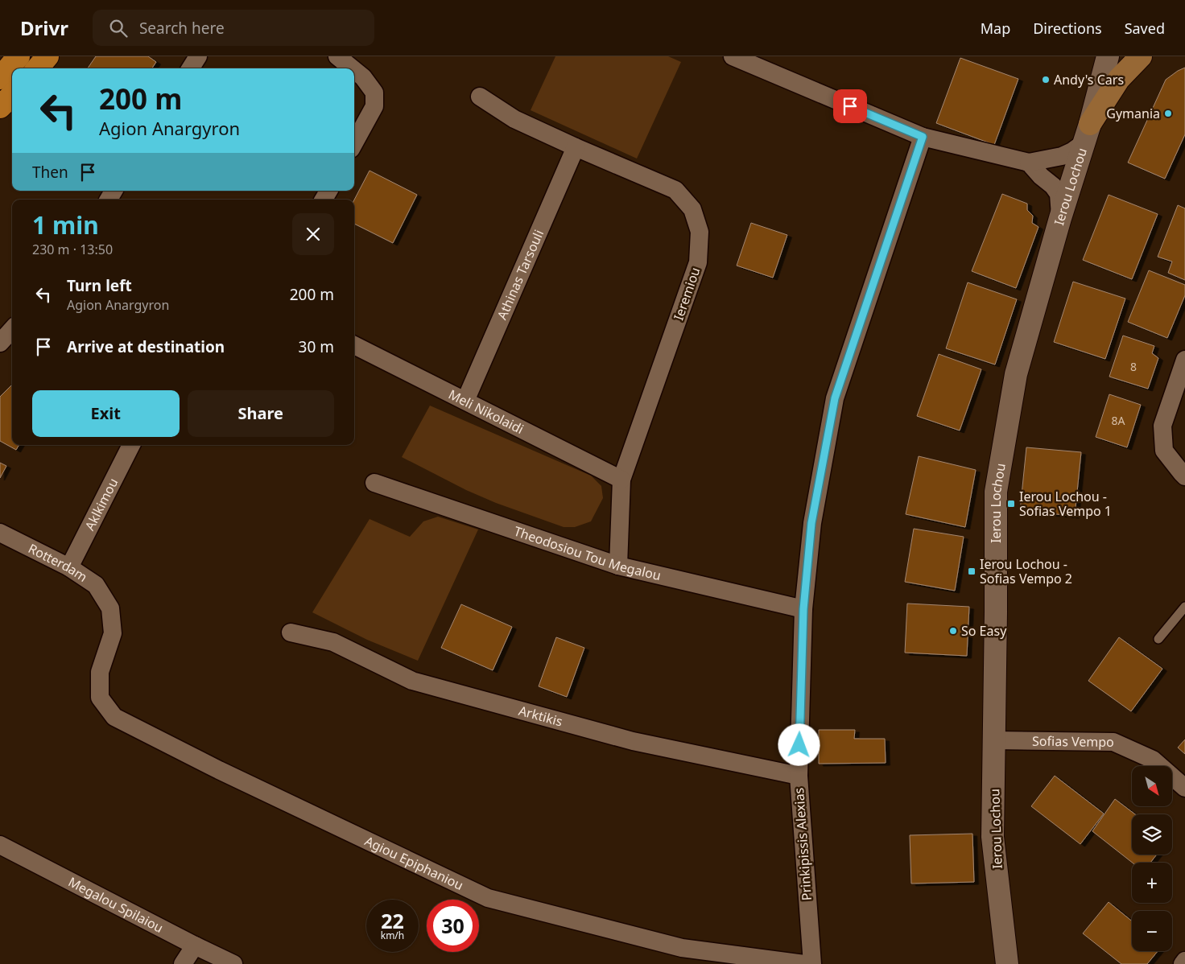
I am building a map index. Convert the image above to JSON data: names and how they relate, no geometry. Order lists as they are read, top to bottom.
{
  "streets": {
    "street": [
      "Ierou Lochou",
      "Athinas Tarsouli",
      "Ieremiou",
      "Meli Nikolaidi",
      "Aklkimou",
      "Theodosiou Tou Megalou",
      "Rotterdam",
      "Arktikis",
      "Sofias Vempo",
      "Prinkipissis Alexias",
      "Agiou Epiphaniou",
      "Megalou Spilaiou"
    ]
  },
  "crossings": [
    ["Ierou Lochou", "Sofias Vempo"],
    ["Athinas Tarsouli", "Ieremiou"],
    ["Athinas Tarsouli", "Meli Nikolaidi"],
    ["Ieremiou", "Meli Nikolaidi"],
    ["Ieremiou", "Theodosiou Tou Megalou"],
    ["Aklkimou", "Rotterdam"],
    ["Theodosiou Tou Megalou", "Prinkipissis Alexias"],
    ["Rotterdam", "Agiou Epiphaniou"],
    ["Arktikis", "Prinkipissis Alexias"]
  ],
  "places": {
    "other": ["Andy's Cars", "Gymania", "So Easy"],
    "transit": ["Ierou Lochou - Sofias Vempo 1", "Ierou Lochou - Sofias Vempo 2"]
  },
  "house_numbers": ["8", "8A"],
  "north": "bottom right",
  "page": {
    "header": "Drivr",
    "search": "Search here",
    "nav": ["Map", "Directions", "Saved"],
    "turn": ["200 m", "Agion Anargyron"],
    "then": "Then",
    "heading": ["1 min", "230 m · 13:50"],
    "list": [
      {
        "name": "Turn left",
        "note": "Agion Anargyron",
        "value": "200 m"
      },
      {
        "name": "Arrive at destination",
        "value": "30 m"
      }
    ],
    "buttons": ["Exit", "Share"],
    "map_buttons": ["+", "−"],
    "speed": "22 km/h",
    "limit": "30"
  }
}
